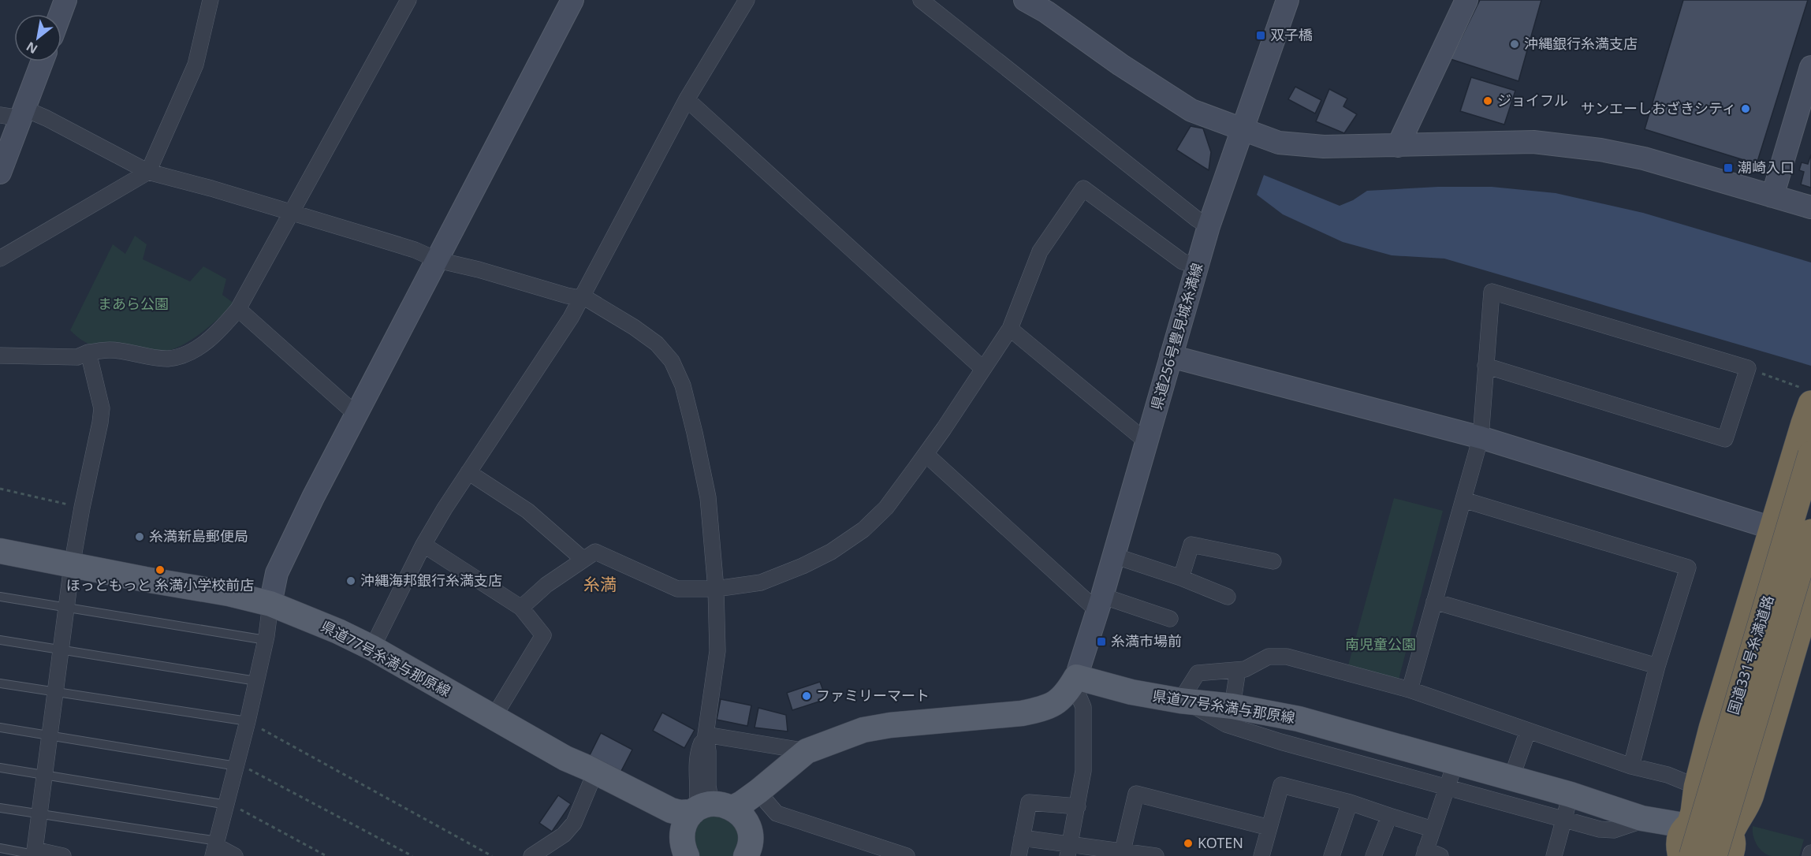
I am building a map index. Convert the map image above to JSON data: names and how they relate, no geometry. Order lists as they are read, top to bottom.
{
  "streets": {
    "highway": ["国道331号糸満道路"],
    "main road": ["県道77号糸満与那原線"],
    "street": ["県道256号豊見城糸満線"]
  },
  "crossings": [
    ["県道256号豊見城糸満線", "県道77号糸満与那原線"],
    ["国道331号糸満道路", "県道77号糸満与那原線"]
  ],
  "districts": ["糸満"],
  "parks": ["まあら公園", "南児童公園"],
  "places": {
    "transit": ["双子橋", "潮崎入口", "糸満市場前"],
    "other": [
      "沖縄銀行糸満支店",
      "ジョイフル",
      "サンエーしおざきシティ",
      "糸満新島郵便局",
      "ほっともっと 糸満小学校前店",
      "沖縄海邦銀行糸満支店",
      "ファミリーマート",
      "KOTEN"
    ]
  },
  "north": "bottom left"
}
